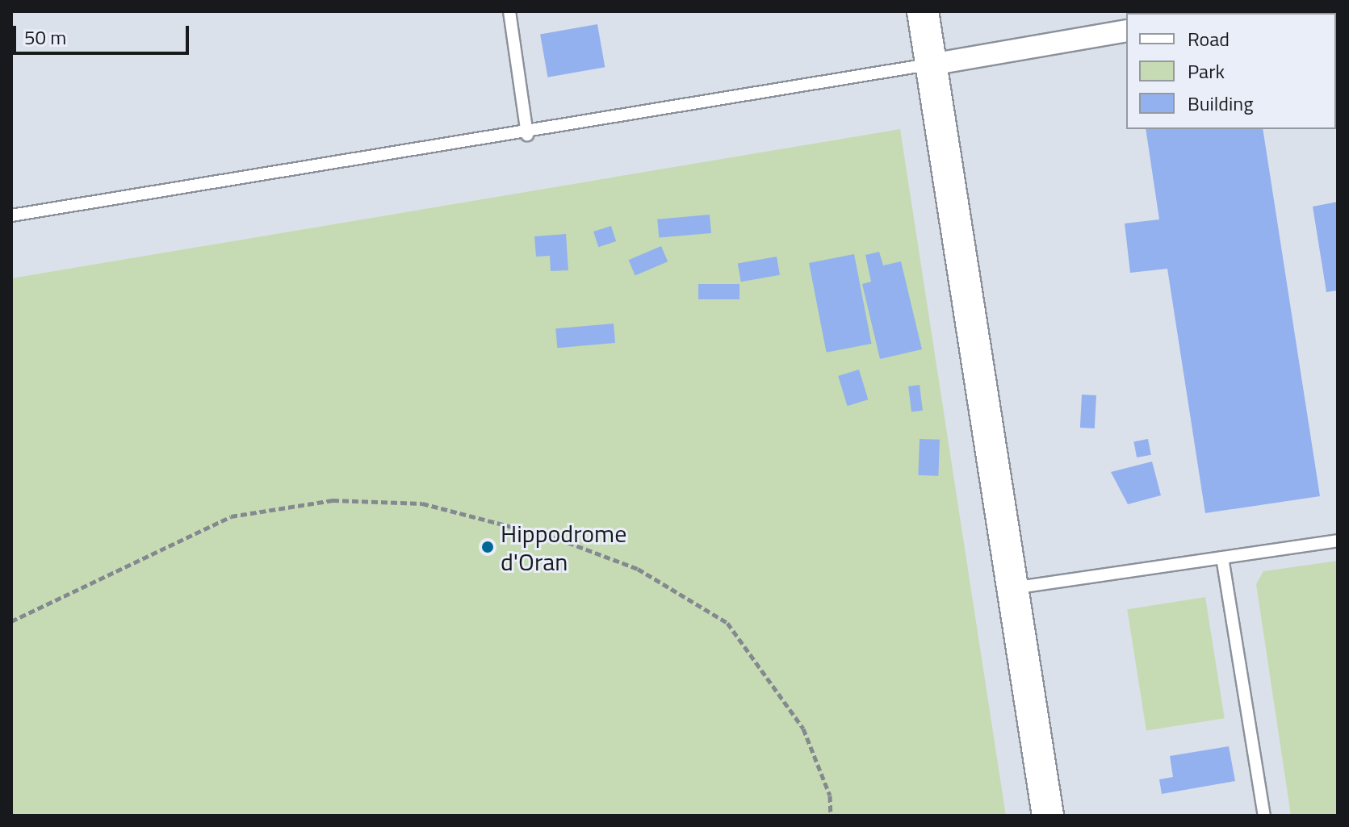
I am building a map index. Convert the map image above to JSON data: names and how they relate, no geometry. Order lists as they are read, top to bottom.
{
  "places": ["Hippodrome d'Oran"],
  "legend": ["Road", "Park", "Building"],
  "scale_bar": "50 m"
}
